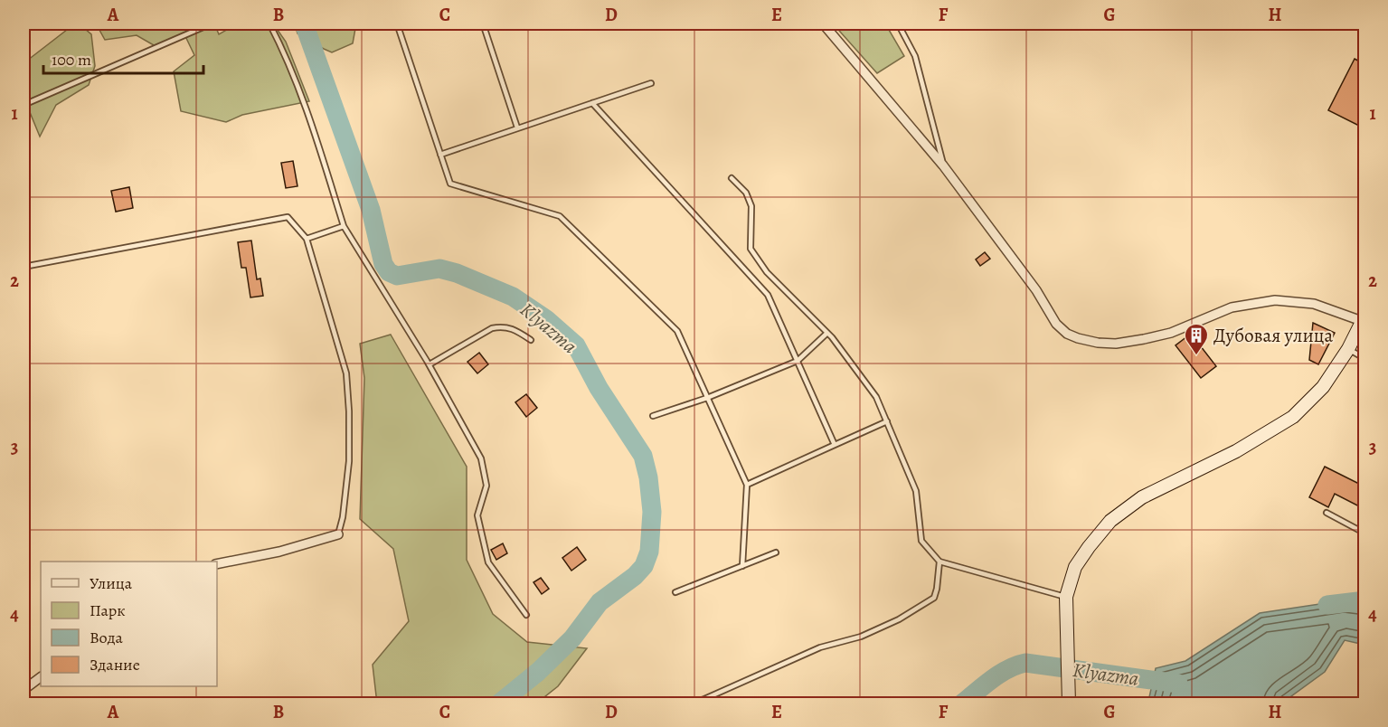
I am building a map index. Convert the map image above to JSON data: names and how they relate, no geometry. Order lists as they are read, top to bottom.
{
  "water": ["Klyazma"],
  "places": {
    "building": ["Дубовая улица"]
  },
  "legend": [
    "Улица",
    "Парк",
    "Вода",
    "Здание"
  ],
  "scale_bar": "100 m",
  "grid": {
    "columns": [
      "A",
      "B",
      "C",
      "D",
      "E",
      "F",
      "G",
      "H"
    ],
    "rows": [
      "1",
      "2",
      "3",
      "4"
    ]
  }
}
